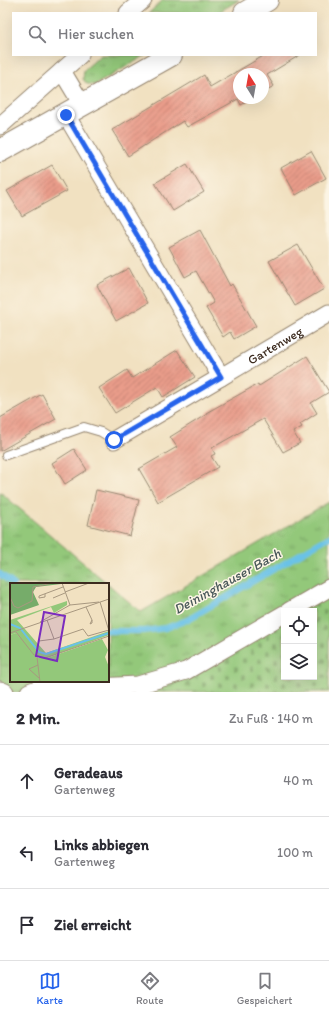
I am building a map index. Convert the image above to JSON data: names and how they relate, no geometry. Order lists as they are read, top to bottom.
{
  "streets": {
    "street": ["Gartenweg"]
  },
  "water": ["Deininghauser Bach"],
  "north": "top",
  "page": {
    "search": "Hier suchen",
    "heading": ["2 Min.", "Zu Fuß · 140 m"],
    "list": [
      ["Geradeaus", "Gartenweg", "40 m"],
      ["Links abbiegen", "Gartenweg", "100 m"],
      "Ziel erreicht"
    ],
    "nav": ["Karte", "Route", "Gespeichert"]
  }
}
